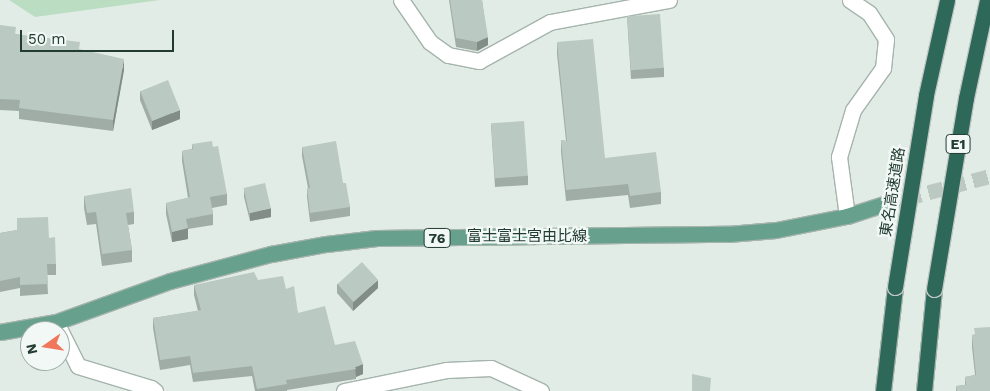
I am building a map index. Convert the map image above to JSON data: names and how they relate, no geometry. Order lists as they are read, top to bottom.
{
  "streets": {
    "highway": ["E1", "東名高速道路"],
    "main road": ["富士富士宮由比線", "76"]
  },
  "scale_bar": "50 m",
  "north": "left"
}
